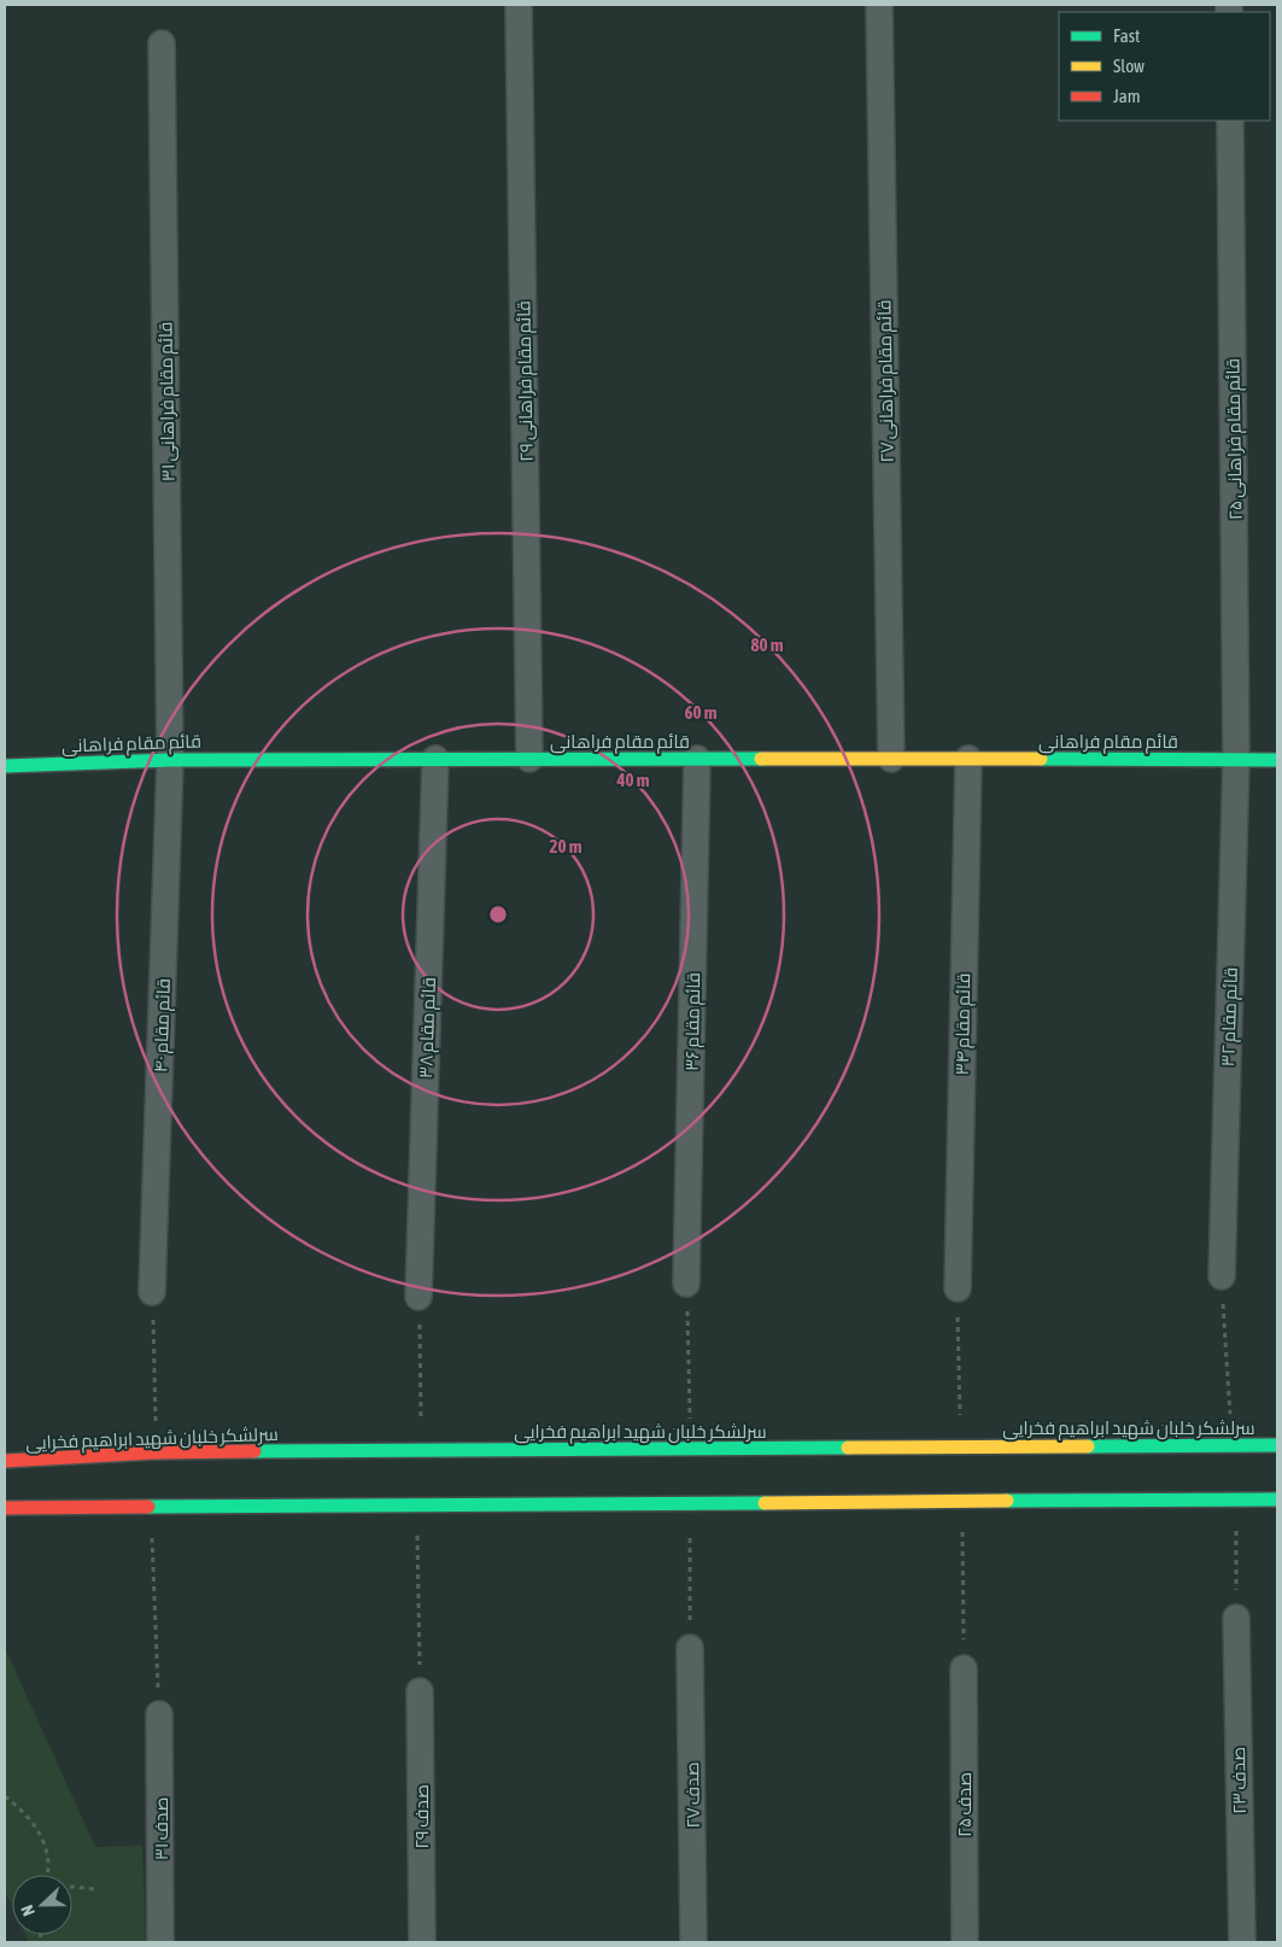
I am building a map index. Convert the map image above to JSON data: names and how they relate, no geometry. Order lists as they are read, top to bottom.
{
  "streets": {
    "street": [
      "قائم مقام فراهانی ۲۹",
      "قائم مقام فراهانی ۲۷",
      "قائم مقام فراهانی ۳۱",
      "قائم مقام فراهانی ۲۵",
      "قائم مقام فراهانی",
      "قائم مقام ۳۲",
      "قائم مقام ۳۶",
      "قائم مقام ۳۴",
      "قائم مقام ۴۰",
      "قائم مقام ۳۸",
      "سرلشکر خلبان شهید ابراهیم فخرایی",
      "صدف ۲۳",
      "صدف ۲۷",
      "صدف ۲۵",
      "صدف ۲۹",
      "صدف ۳۱"
    ]
  },
  "crossings": [
    ["قائم مقام فراهانی ۲۹", "قائم مقام فراهانی"],
    ["قائم مقام فراهانی ۲۷", "قائم مقام فراهانی"],
    ["قائم مقام فراهانی ۳۱", "قائم مقام فراهانی"],
    ["قائم مقام فراهانی ۳۱", "قائم مقام ۴۰"],
    ["قائم مقام فراهانی ۲۵", "قائم مقام فراهانی"],
    ["قائم مقام فراهانی ۲۵", "قائم مقام ۳۲"],
    ["قائم مقام فراهانی", "قائم مقام ۳۲"],
    ["قائم مقام فراهانی", "قائم مقام ۳۶"],
    ["قائم مقام فراهانی", "قائم مقام ۳۴"],
    ["قائم مقام فراهانی", "قائم مقام ۴۰"],
    ["قائم مقام فراهانی", "قائم مقام ۳۸"]
  ],
  "legend": ["Fast", "Slow", "Jam"],
  "north": "left",
  "rings": [
    "80 m",
    "60 m",
    "40 m",
    "20 m"
  ]
}
